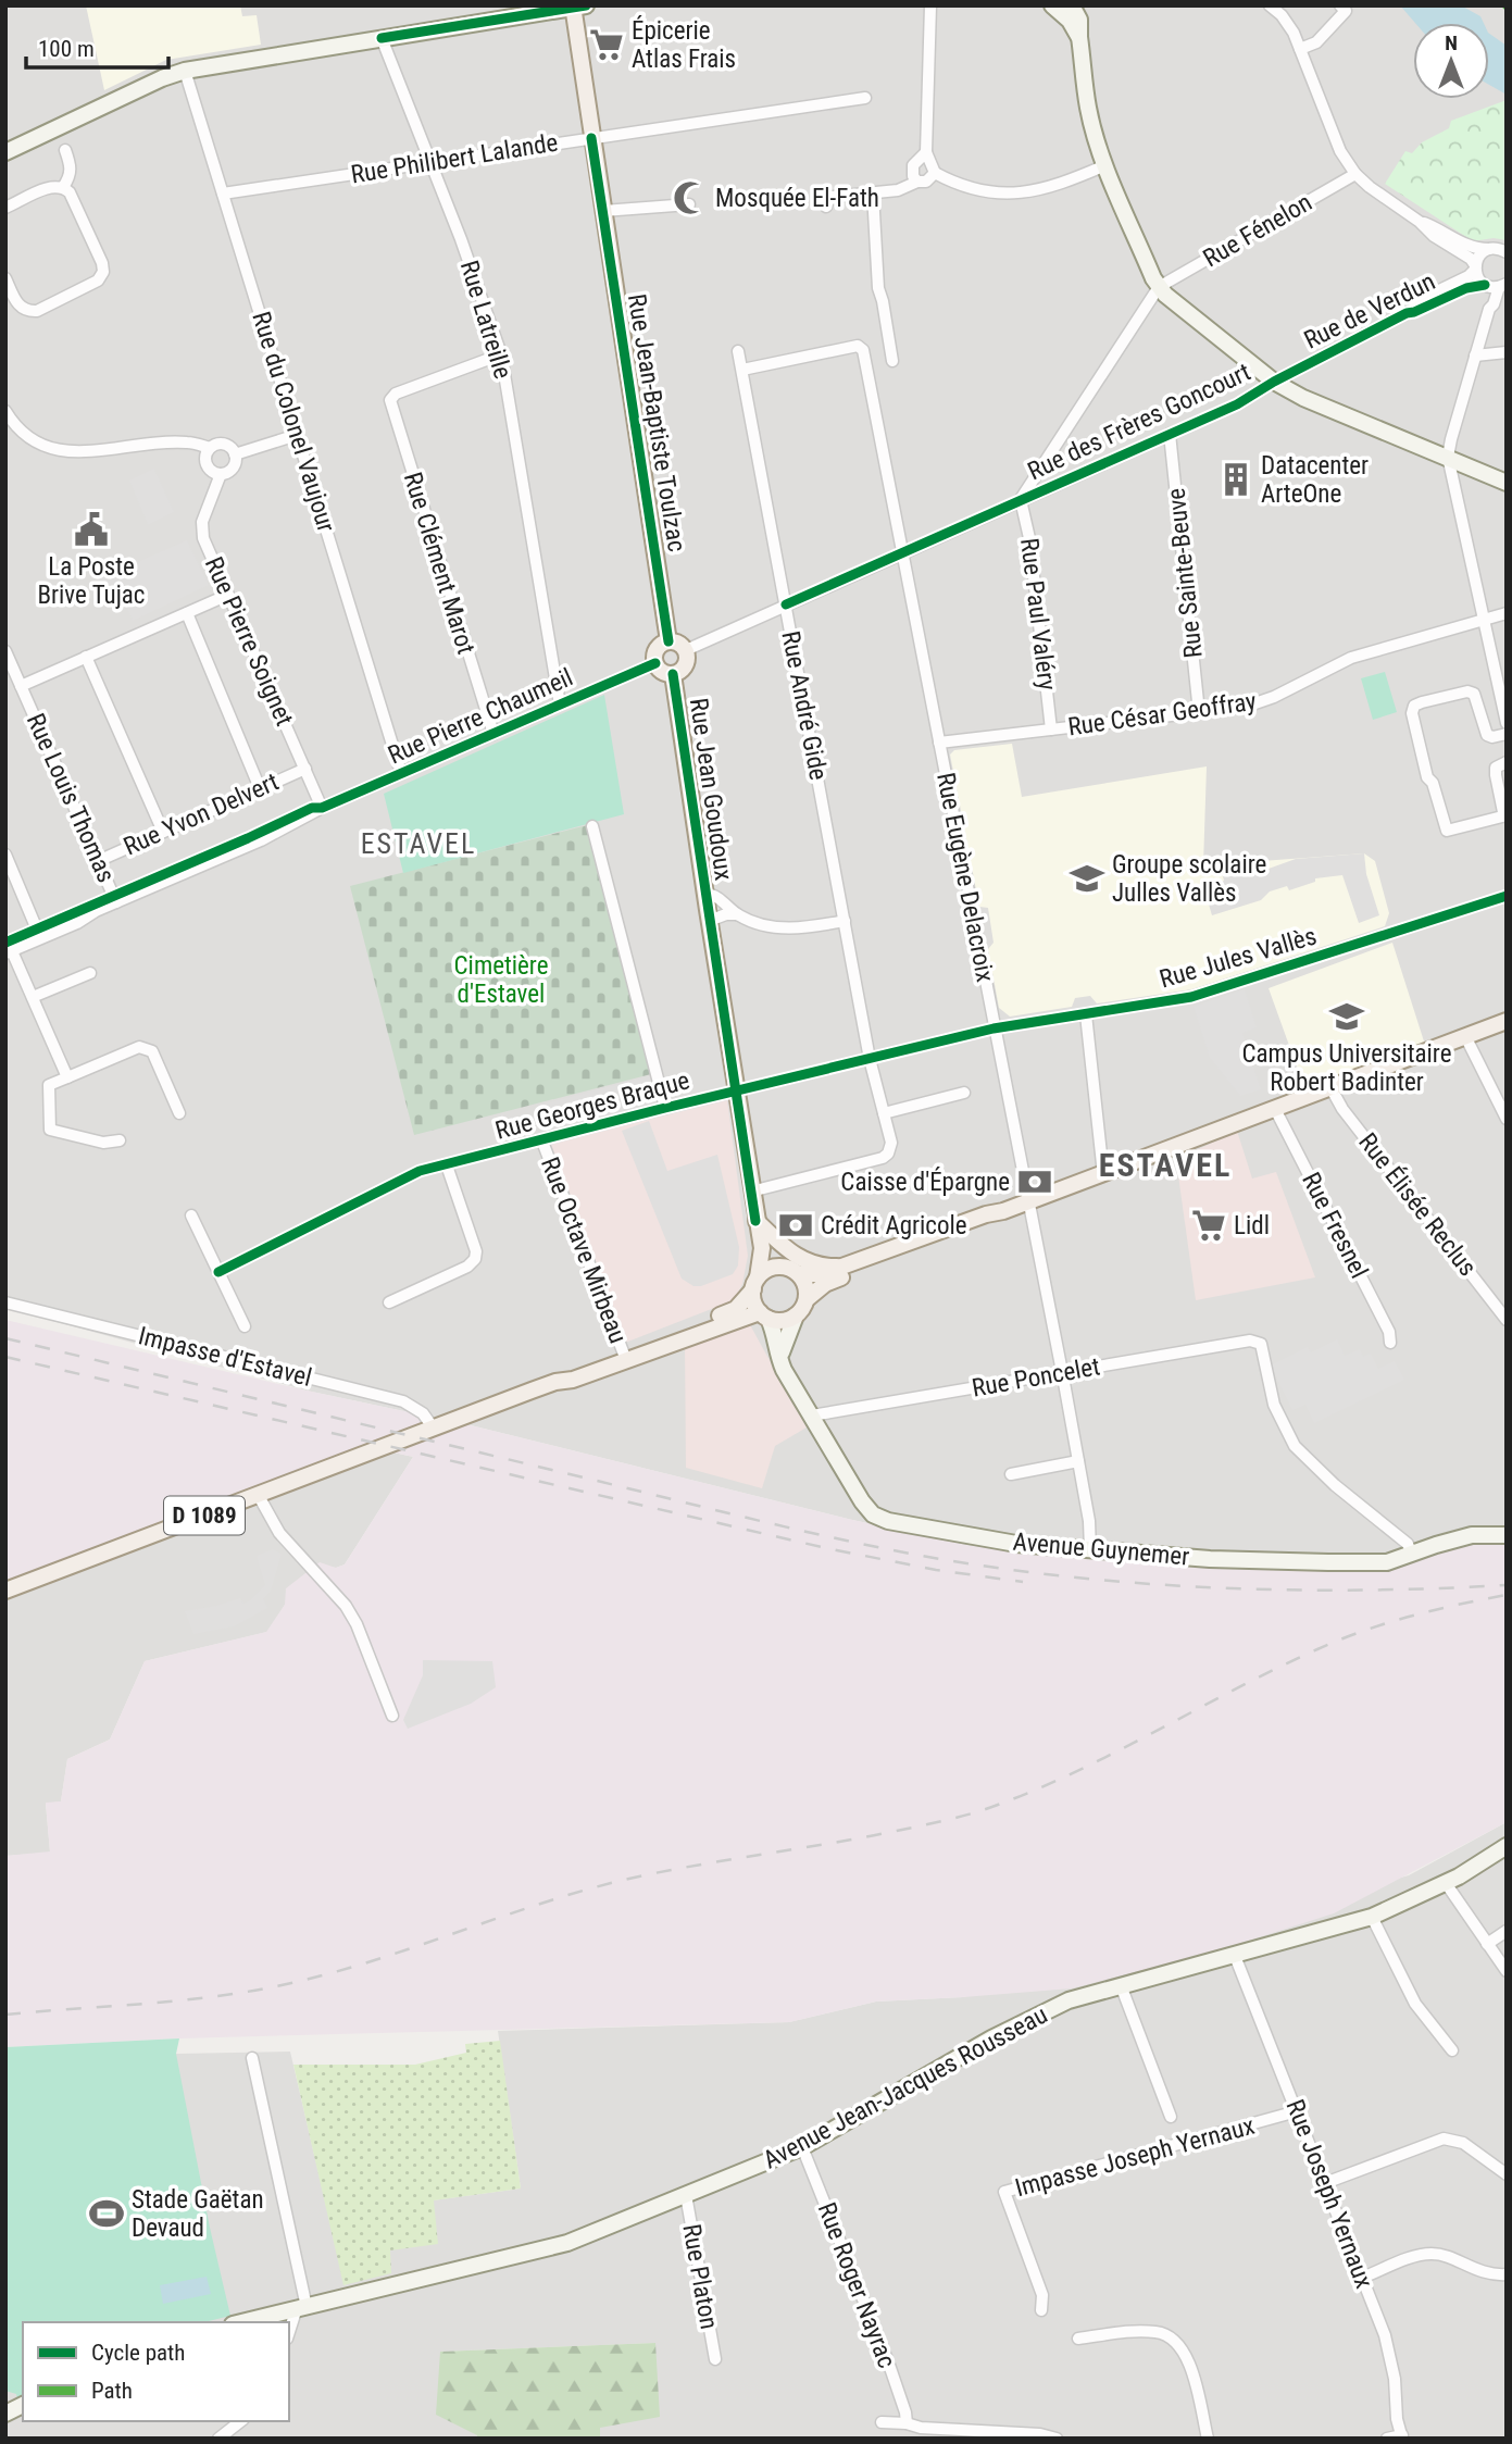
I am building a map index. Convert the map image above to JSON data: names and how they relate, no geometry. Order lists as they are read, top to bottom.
{
  "streets": {
    "main road": [
      "Rue Jean-Baptiste Toulzac",
      "Rue Jean Goudoux",
      "D 1089",
      "Avenue Guynemer",
      "Avenue Jean-Jacques Rousseau"
    ],
    "street": [
      "Rue Philibert Lalande",
      "Rue Fénelon",
      "Rue de Verdun",
      "Rue Latreille",
      "Rue du Colonel Vaujour",
      "Rue des Frères Goncourt",
      "Rue Clément Marot",
      "Rue Sainte-Beuve",
      "Rue Paul Valéry",
      "Rue Pierre Soignet",
      "Rue André Gide",
      "Rue César Geoffray",
      "Rue Pierre Chaumeil",
      "Rue Louis Thomas",
      "Rue Yvon Delvert",
      "Rue Eugène Delacroix",
      "Rue Jules Vallès",
      "Rue Georges Braque",
      "Rue Élisée Reclus",
      "Rue Fresnel",
      "Rue Octave Mirbeau",
      "Impasse d'Estavel",
      "Rue Poncelet",
      "Impasse Joseph Yernaux",
      "Rue Joseph Yernaux",
      "Rue Platon",
      "Rue Roger Nayrac"
    ]
  },
  "crossings": [
    ["Rue Philibert Lalande", "Rue Latreille"],
    ["Rue Philibert Lalande", "Rue du Colonel Vaujour"],
    ["Rue Philibert Lalande", "Rue Jean-Baptiste Toulzac"],
    ["Rue de Verdun", "Rue des Frères Goncourt"],
    ["Rue Latreille", "Rue Clément Marot"],
    ["Rue Latreille", "Rue Pierre Chaumeil"],
    ["Rue du Colonel Vaujour", "Rue Pierre Chaumeil"],
    ["Rue des Frères Goncourt", "Rue Sainte-Beuve"],
    ["Rue des Frères Goncourt", "Rue Paul Valéry"],
    ["Rue Jean-Baptiste Toulzac", "Rue Pierre Chaumeil"],
    ["Rue Jean-Baptiste Toulzac", "Rue Jean Goudoux"],
    ["Rue Clément Marot", "Rue Pierre Chaumeil"],
    ["Rue Sainte-Beuve", "Rue César Geoffray"],
    ["Rue Paul Valéry", "Rue César Geoffray"],
    ["Rue Pierre Soignet", "Rue Pierre Chaumeil"],
    ["Rue Pierre Soignet", "Rue Yvon Delvert"],
    ["Rue André Gide", "Rue Jean Goudoux"],
    ["Rue André Gide", "Rue Eugène Delacroix"],
    ["Rue André Gide", "Rue Georges Braque"],
    ["Rue César Geoffray", "Rue Eugène Delacroix"],
    ["Rue Pierre Chaumeil", "Rue Jean Goudoux"],
    ["Rue Pierre Chaumeil", "Rue Louis Thomas"],
    ["Rue Louis Thomas", "Rue Yvon Delvert"],
    ["Rue Eugène Delacroix", "Rue Jules Vallès"],
    ["Rue Eugène Delacroix", "Rue Georges Braque"],
    ["Rue Eugène Delacroix", "Rue Poncelet"],
    ["Rue Eugène Delacroix", "Avenue Guynemer"],
    ["Rue Jules Vallès", "Rue Georges Braque"],
    ["Rue Georges Braque", "Rue Octave Mirbeau"],
    ["Rue Octave Mirbeau", "D 1089"],
    ["Impasse d'Estavel", "D 1089"],
    ["Rue Poncelet", "Avenue Guynemer"],
    ["D 1089", "Avenue Guynemer"],
    ["Avenue Jean-Jacques Rousseau", "Rue Joseph Yernaux"],
    ["Avenue Jean-Jacques Rousseau", "Rue Platon"],
    ["Avenue Jean-Jacques Rousseau", "Rue Roger Nayrac"],
    ["Impasse Joseph Yernaux", "Rue Joseph Yernaux"]
  ],
  "districts": ["ESTAVEL", "ESTAVEL"],
  "parks": ["Cimetière d'Estavel"],
  "places": {
    "supermarket": ["Épicerie Atlas Frais", "Lidl"],
    "mosque": ["Mosquée El-Fath"],
    "building": ["Datacenter ArteOne"],
    "public building": ["La Poste Brive Tujac"],
    "school or university": ["Groupe scolaire Julles Vallès", "Campus Universitaire Robert Badinter"],
    "bank": ["Caisse d'Épargne", "Crédit Agricole"],
    "sports": ["Stade Gaëtan Devaud"]
  },
  "legend": ["Cycle path", "Path"],
  "scale_bar": "100 m",
  "north": "top"
}
